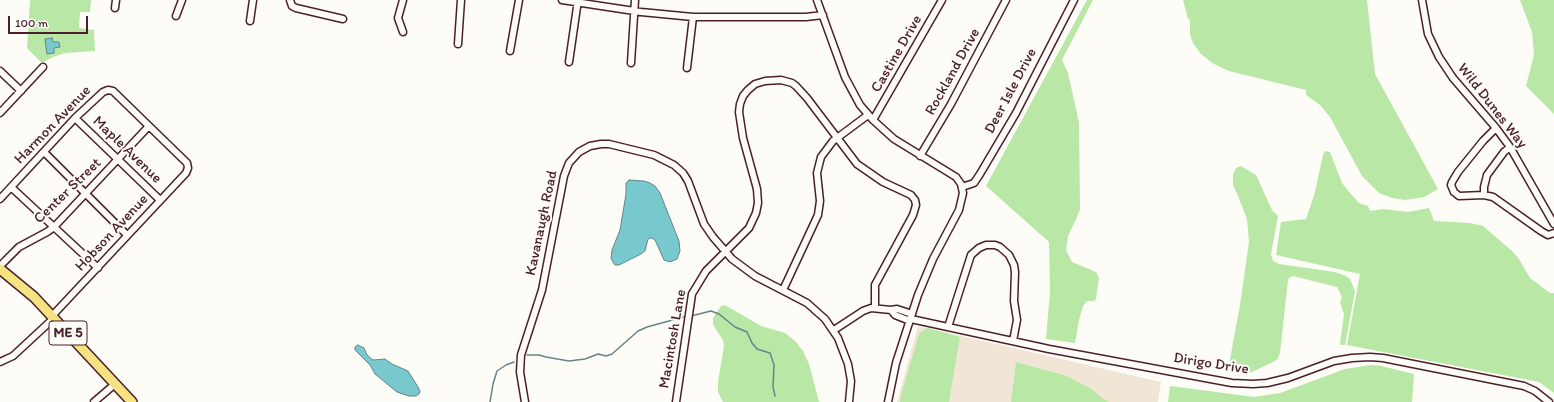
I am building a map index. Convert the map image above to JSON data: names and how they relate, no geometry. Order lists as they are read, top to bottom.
{
  "streets": {
    "main road": ["ME 5"],
    "street": [
      "Castine Drive",
      "Rockland Drive",
      "Deer Isle Drive",
      "Wild Dunes Way",
      "Harmon Avenue",
      "Maple Avenue",
      "Center Street",
      "Kavanaugh Road",
      "Hobson Avenue",
      "Macintosh Lane",
      "Dirigo Drive"
    ]
  },
  "crossings": [
    ["Harmon Avenue", "Maple Avenue"],
    ["Harmon Avenue", "Center Street"],
    ["Harmon Avenue", "Hobson Avenue"],
    ["Maple Avenue", "Center Street"],
    ["Maple Avenue", "Hobson Avenue"],
    ["Center Street", "Hobson Avenue"],
    ["Center Street", "ME 5"],
    ["Kavanaugh Road", "Macintosh Lane"],
    ["Hobson Avenue", "ME 5"],
    ["Macintosh Lane", "Dirigo Drive"]
  ],
  "scale_bar": "100 m"
}
